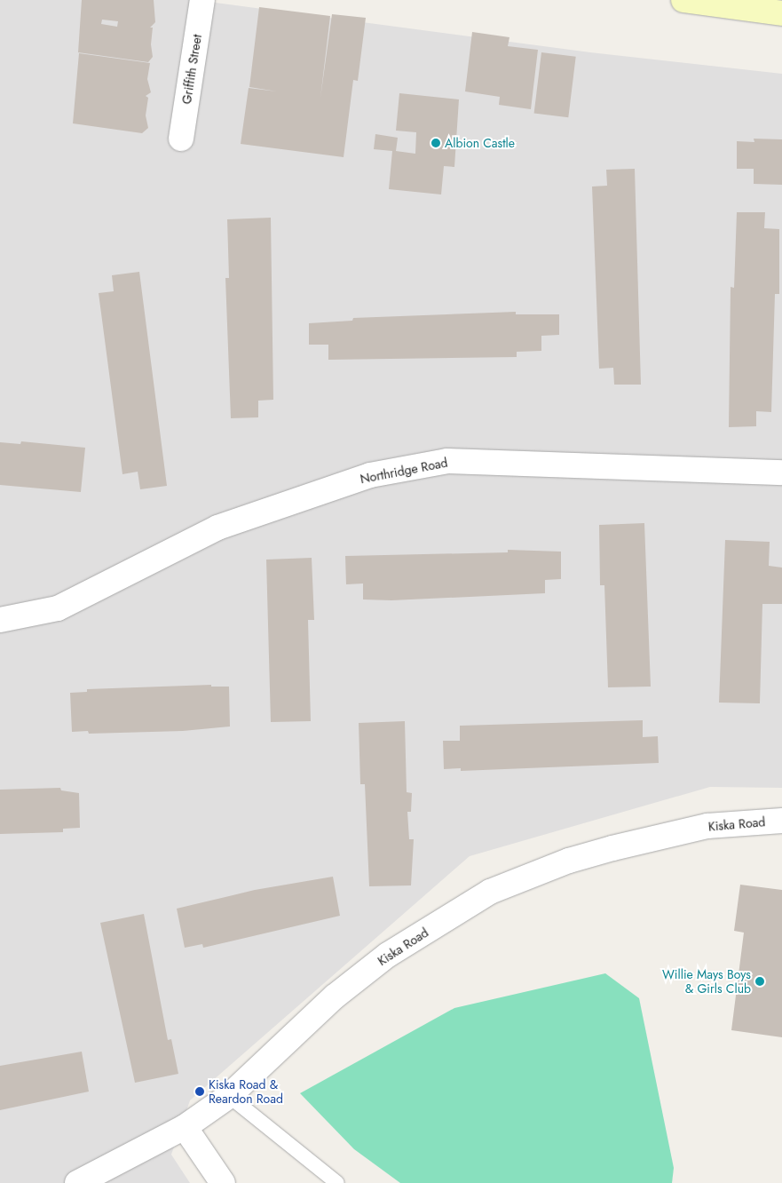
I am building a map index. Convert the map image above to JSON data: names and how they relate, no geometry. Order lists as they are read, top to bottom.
{
  "streets": {
    "street": ["Griffith Street", "Northridge Road", "Kiska Road"]
  },
  "places": ["Albion Castle", "Willie Mays Boys & Girls Club", "Kiska Road & Reardon Road"]
}
